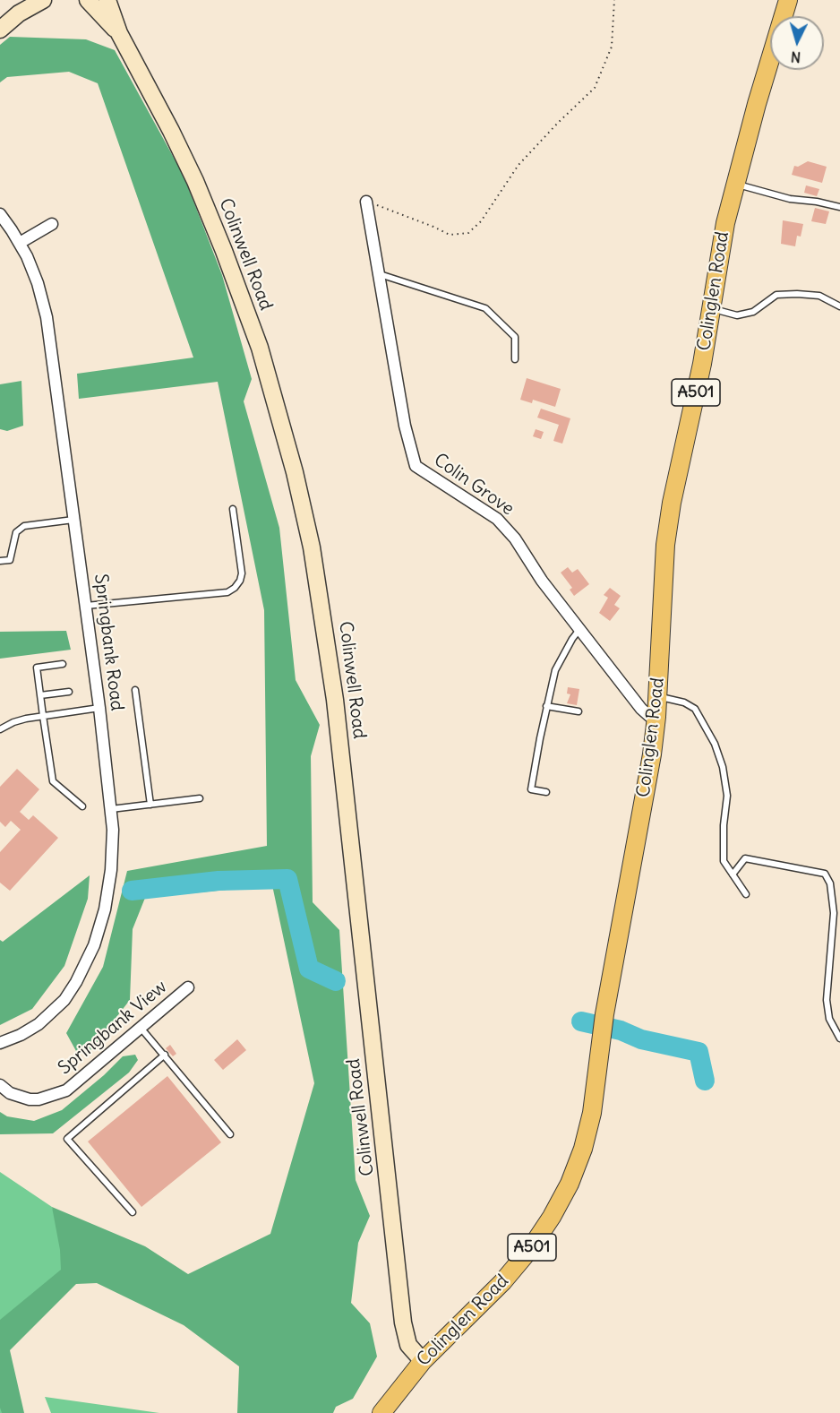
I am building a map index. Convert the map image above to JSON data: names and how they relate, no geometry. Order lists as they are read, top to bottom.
{
  "streets": {
    "main road": ["Colinglen Road", "A501"],
    "street": [
      "Colinwell Road",
      "Colin Grove",
      "Springbank Road",
      "Springbank View"
    ]
  },
  "crossings": [
    ["Colinwell Road", "Colinglen Road"],
    ["Colinglen Road", "Colin Grove"]
  ],
  "north": "bottom"
}
